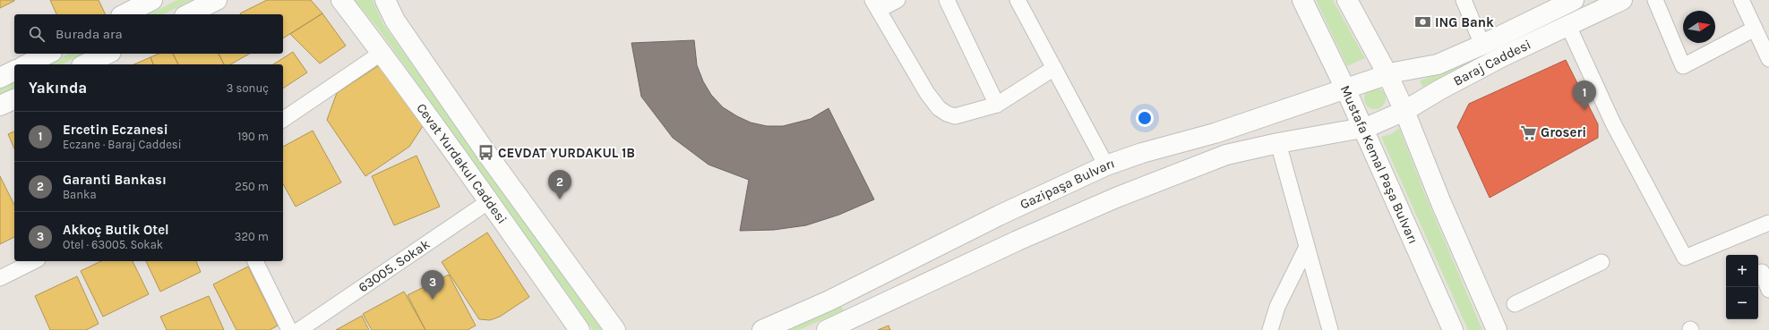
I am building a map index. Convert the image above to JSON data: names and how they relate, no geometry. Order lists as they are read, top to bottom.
{
  "streets": {
    "main road": [
      "Baraj Caddesi",
      "Cevat Yurdakul Caddesi",
      "Mustafa Kemal Paşa Bulvarı",
      "Gazipaşa Bulvarı"
    ],
    "street": ["63005. Sokak"]
  },
  "crossings": [
    ["Baraj Caddesi", "Mustafa Kemal Paşa Bulvarı"],
    ["Baraj Caddesi", "Gazipaşa Bulvarı"],
    ["Cevat Yurdakul Caddesi", "63005. Sokak"],
    ["Mustafa Kemal Paşa Bulvarı", "Gazipaşa Bulvarı"]
  ],
  "places": {
    "bank": ["ING Bank"],
    "supermarket": ["Groseri"],
    "bus stop": ["CEVDAT YURDAKUL 1B"]
  },
  "north": "right",
  "page": {
    "search": "Burada ara",
    "heading": ["Yakında", "3 sonuç"],
    "pins": ["1", "2", "3"],
    "list": [
      {
        "mark": "1",
        "name": "Ercetin Eczanesi",
        "note": "Eczane · Baraj Caddesi",
        "value": "190 m"
      },
      {
        "mark": "2",
        "name": "Garanti Bankası",
        "note": "Banka",
        "value": "250 m"
      },
      {
        "mark": "3",
        "name": "Akkoç Butik Otel",
        "note": "Otel · 63005. Sokak",
        "value": "320 m"
      }
    ],
    "map_buttons": ["+", "−"]
  }
}
